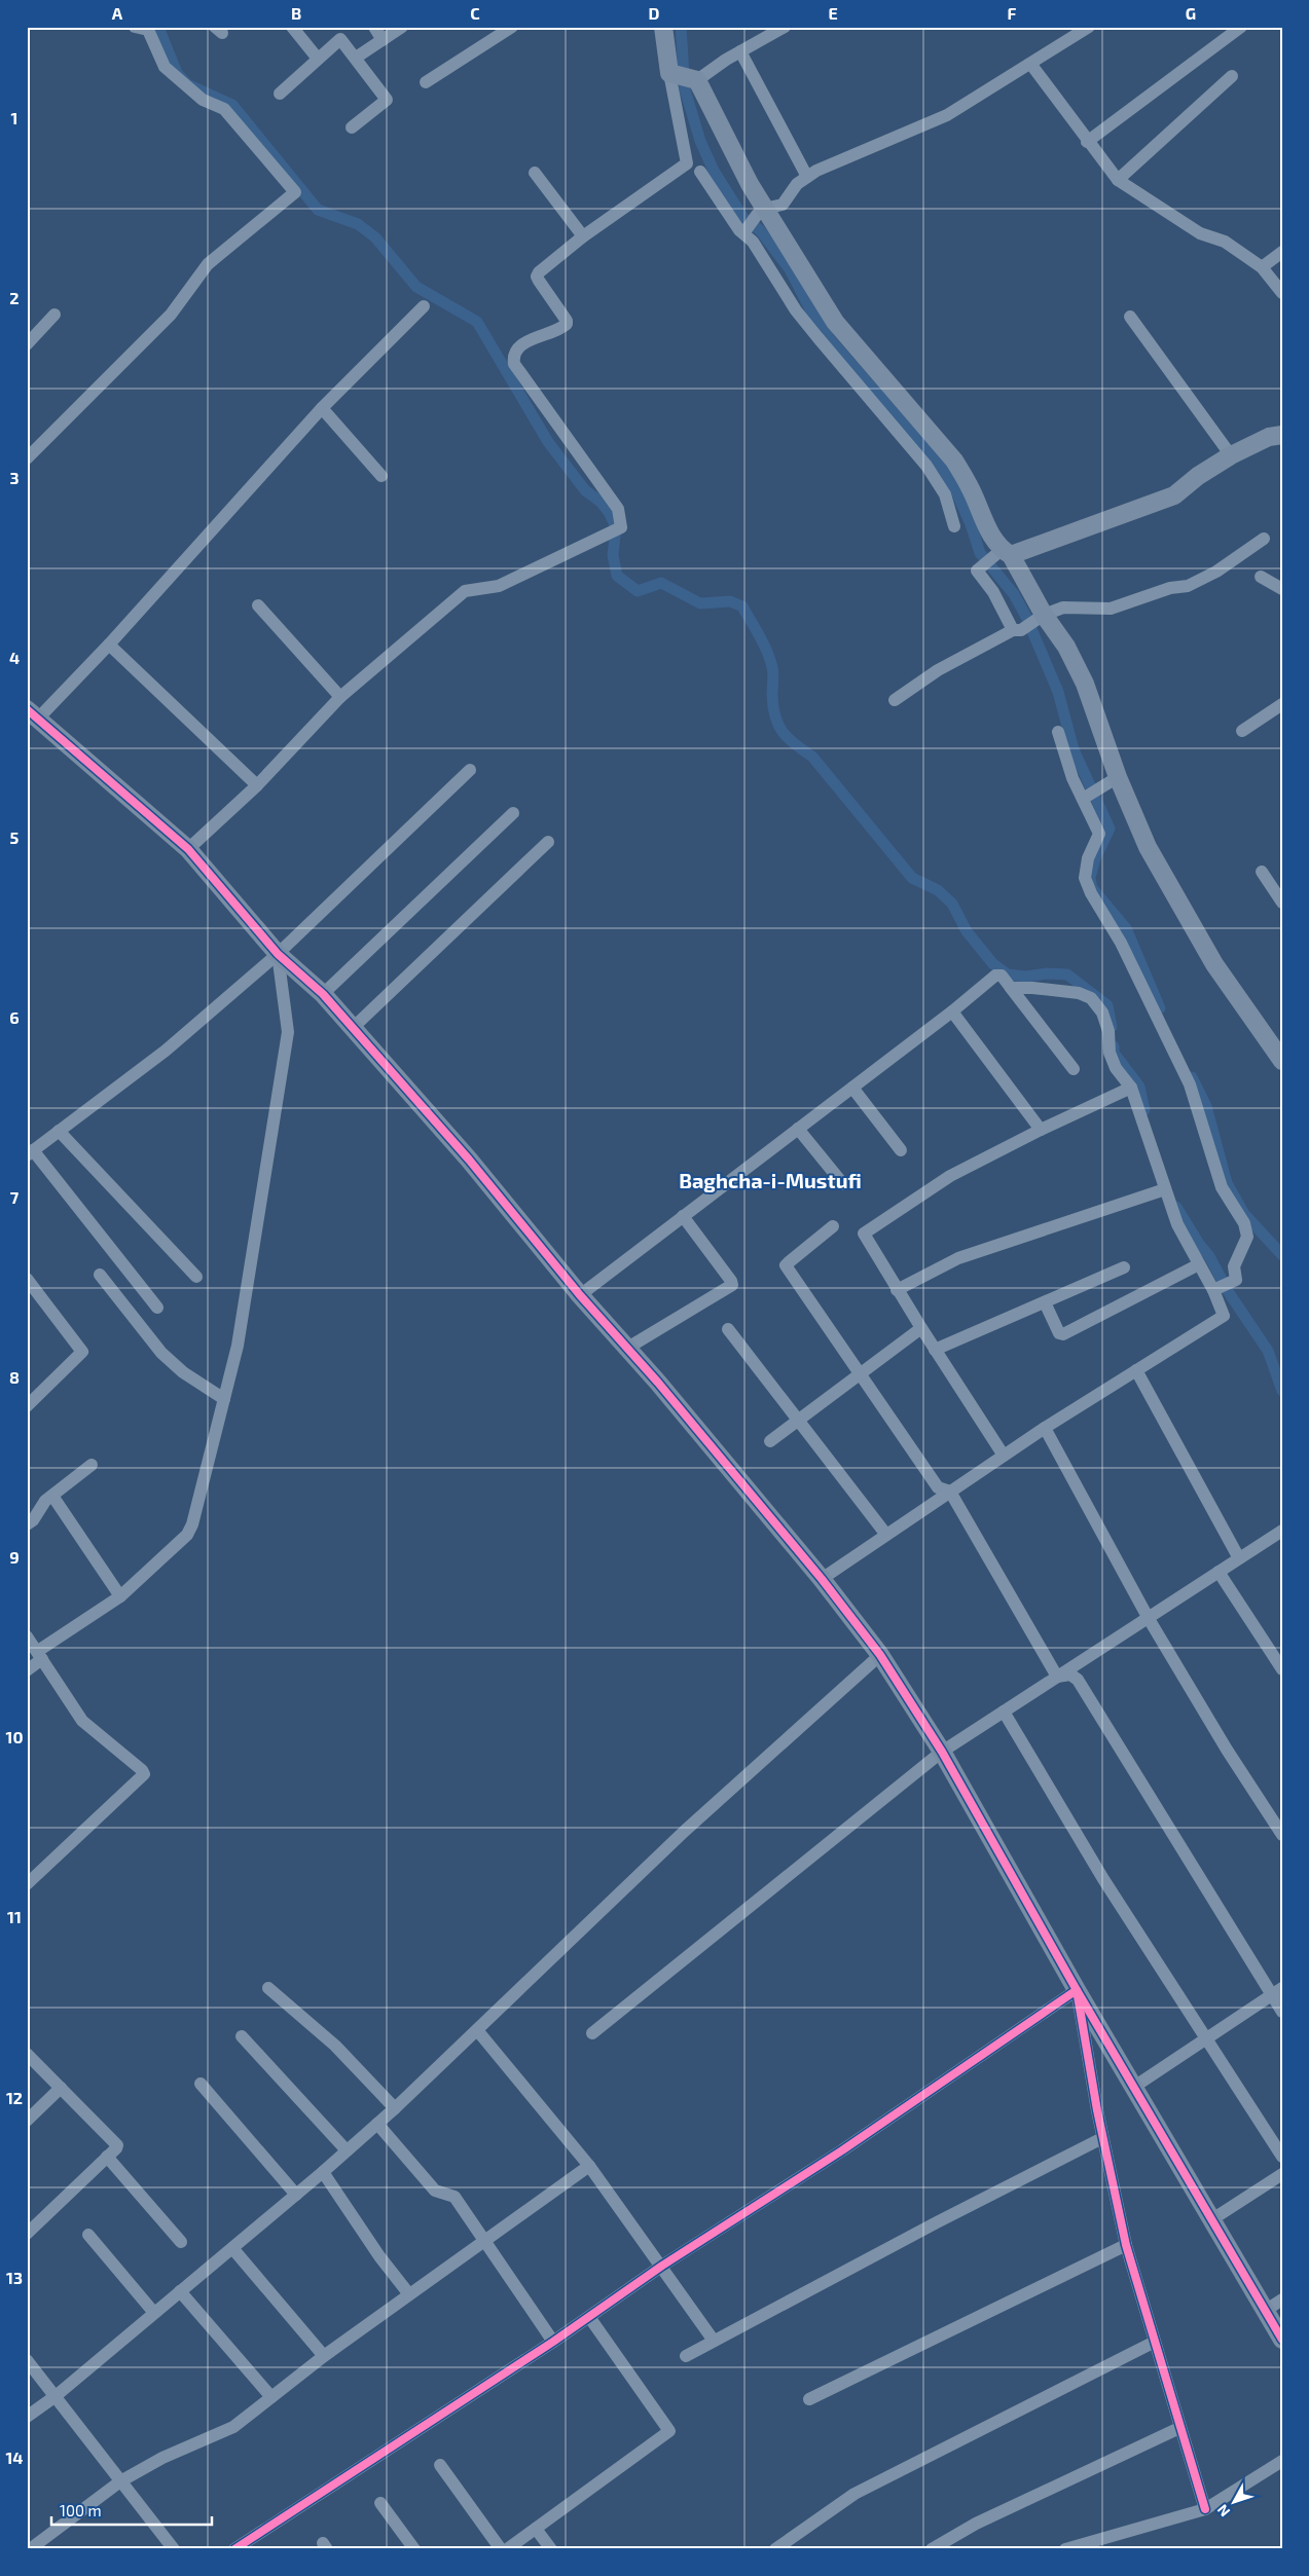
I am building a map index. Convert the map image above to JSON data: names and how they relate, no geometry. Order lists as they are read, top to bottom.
{
  "districts": ["Baghcha-i-Mustufi"],
  "scale_bar": "100 m",
  "north": "bottom left",
  "grid": {
    "columns": [
      "A",
      "B",
      "C",
      "D",
      "E",
      "F",
      "G"
    ],
    "rows": [
      "1",
      "2",
      "3",
      "4",
      "5",
      "6",
      "7",
      "8",
      "9",
      "10",
      "11",
      "12",
      "13",
      "14"
    ]
  }
}
